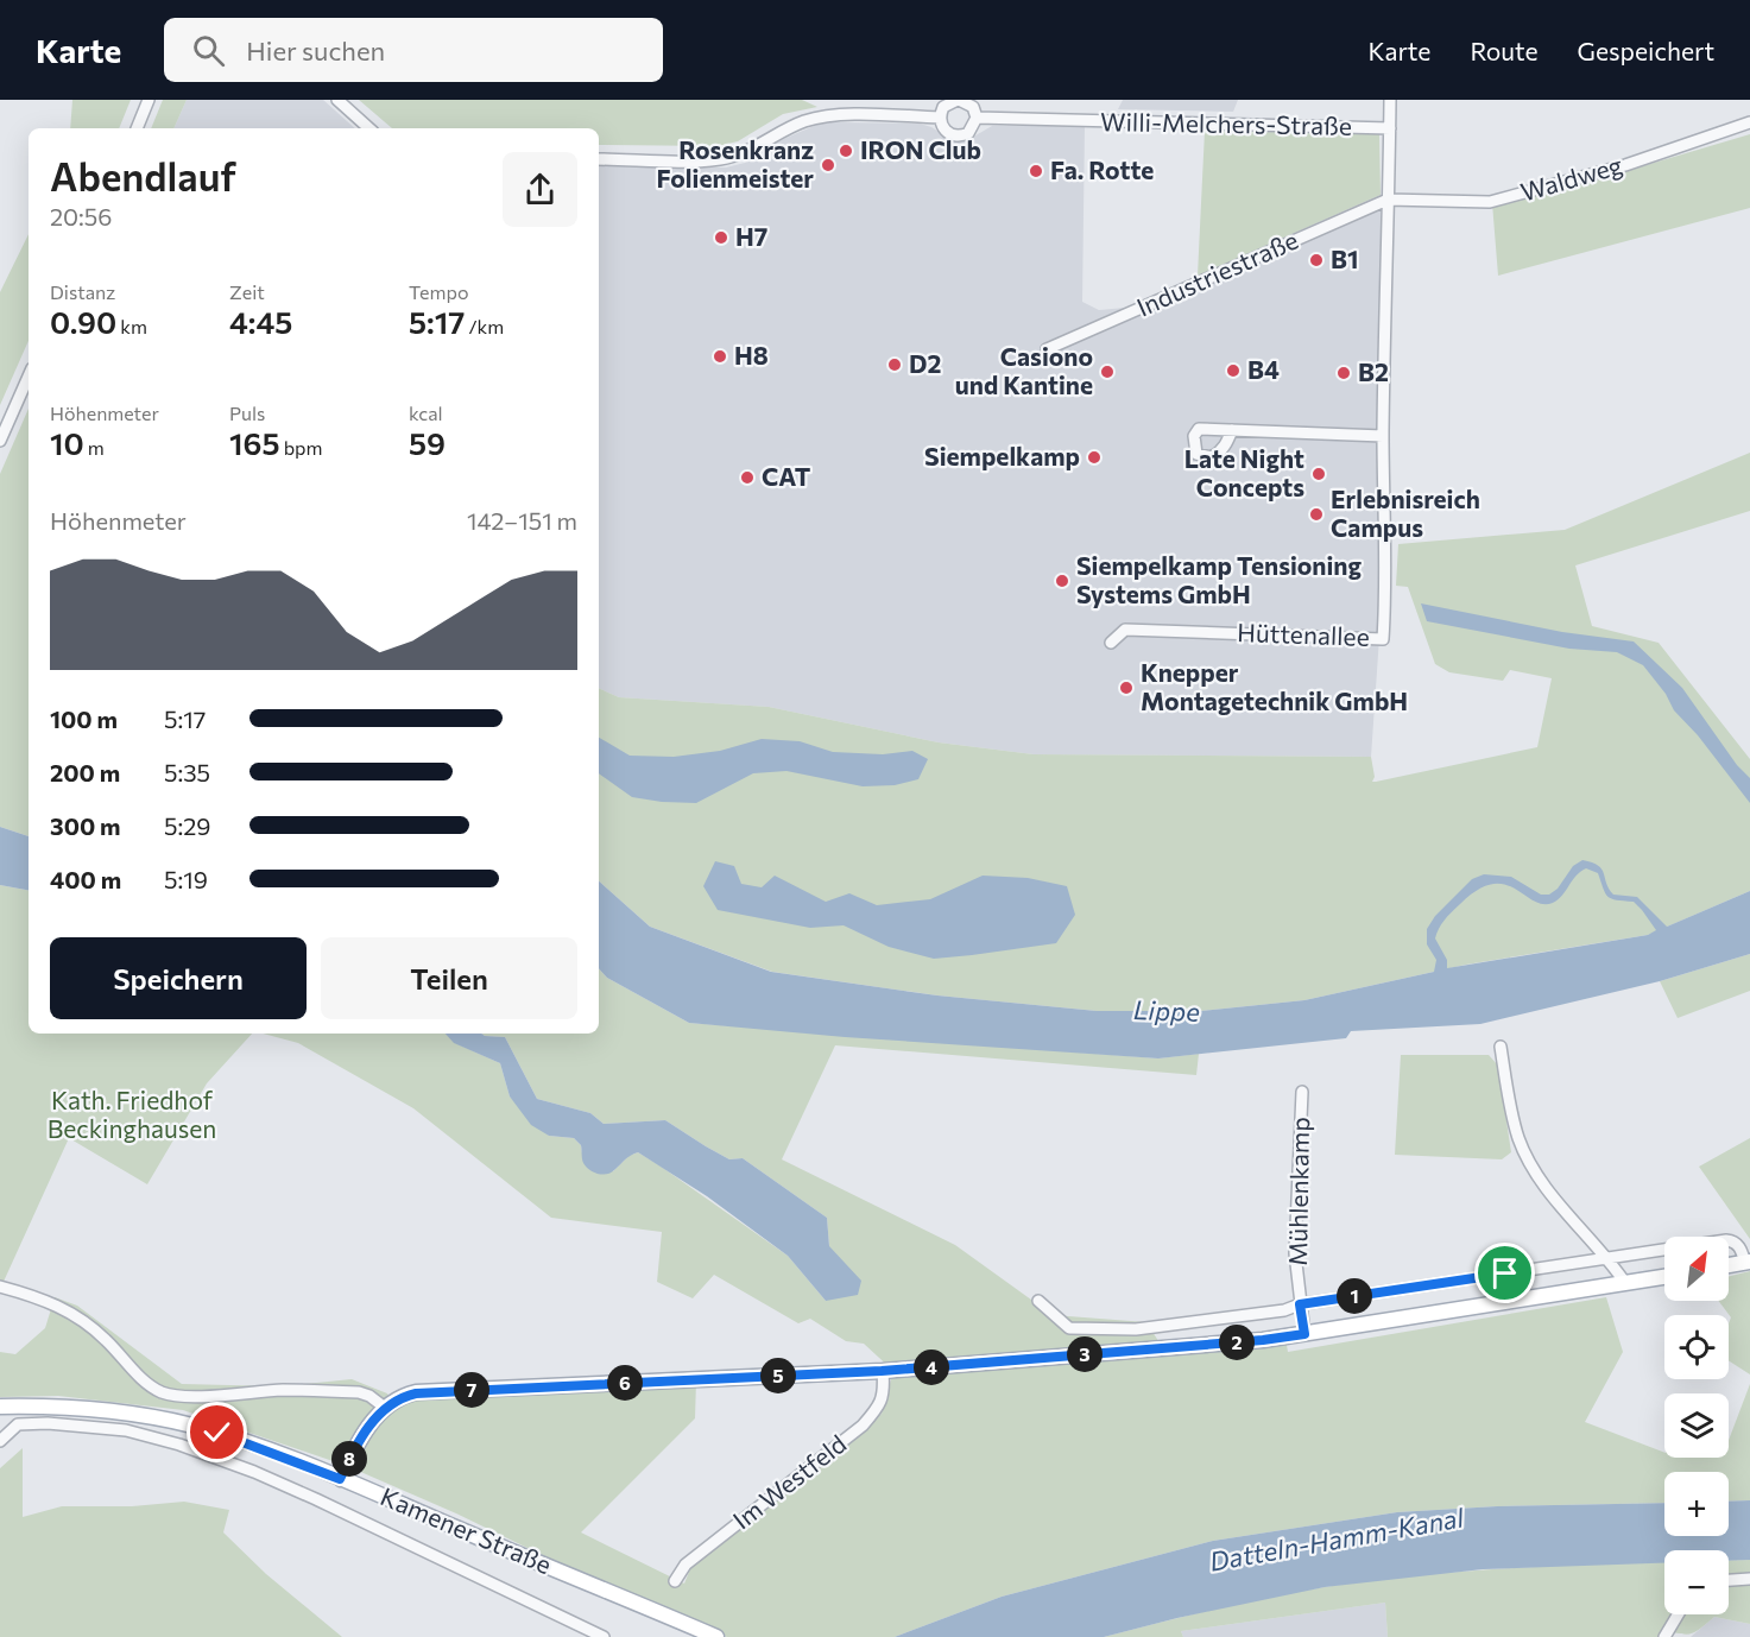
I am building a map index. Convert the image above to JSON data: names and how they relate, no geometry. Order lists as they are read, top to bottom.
{
  "streets": {
    "main road": ["Kamener Straße"],
    "street": [
      "Willi-Melchers-Straße",
      "Waldweg",
      "Industriestraße",
      "Hüttenallee",
      "Mühlenkamp",
      "Im Westfeld"
    ]
  },
  "crossings": [
    ["Willi-Melchers-Straße", "Hüttenallee"],
    ["Waldweg", "Industriestraße"],
    ["Waldweg", "Hüttenallee"],
    ["Industriestraße", "Hüttenallee"]
  ],
  "water": ["Lippe", "Datteln-Hamm-Kanal"],
  "parks": ["Kath. Friedhof Beckinghausen"],
  "places": [
    "IRON Club",
    "Rosenkranz Folienmeister",
    "Fa. Rotte",
    "H7",
    "B1",
    "H8",
    "D2",
    "B4",
    "Casiono und Kantine",
    "B2",
    "Siempelkamp",
    "Late Night Concepts",
    "CAT",
    "Erlebnisreich Campus",
    "Siempelkamp Tensioning Systems GmbH",
    "Knepper Montagetechnik GmbH"
  ],
  "north": "top right",
  "page": {
    "header": "Karte",
    "search": "Hier suchen",
    "nav": ["Karte", "Route", "Gespeichert"],
    "heading": ["Abendlauf", "20:56"],
    "stats": [
      ["Distanz", "0.90 km"],
      ["Zeit", "4:45"],
      ["Tempo", "5:17 /km"],
      ["Höhenmeter", "10 m"],
      ["Puls", "165 bpm"],
      ["kcal", "59"]
    ],
    "chart": ["Höhenmeter", "142–151 m"],
    "list": [
      {
        "name": "100 m",
        "note": "5:17"
      },
      {
        "name": "200 m",
        "note": "5:35"
      },
      {
        "name": "300 m",
        "note": "5:29"
      },
      {
        "name": "400 m",
        "note": "5:19"
      }
    ],
    "buttons": ["Speichern", "Teilen"],
    "map_buttons": ["+", "−"],
    "pins": [
      "1",
      "2",
      "3",
      "4",
      "5",
      "6",
      "7",
      "8"
    ]
  }
}
